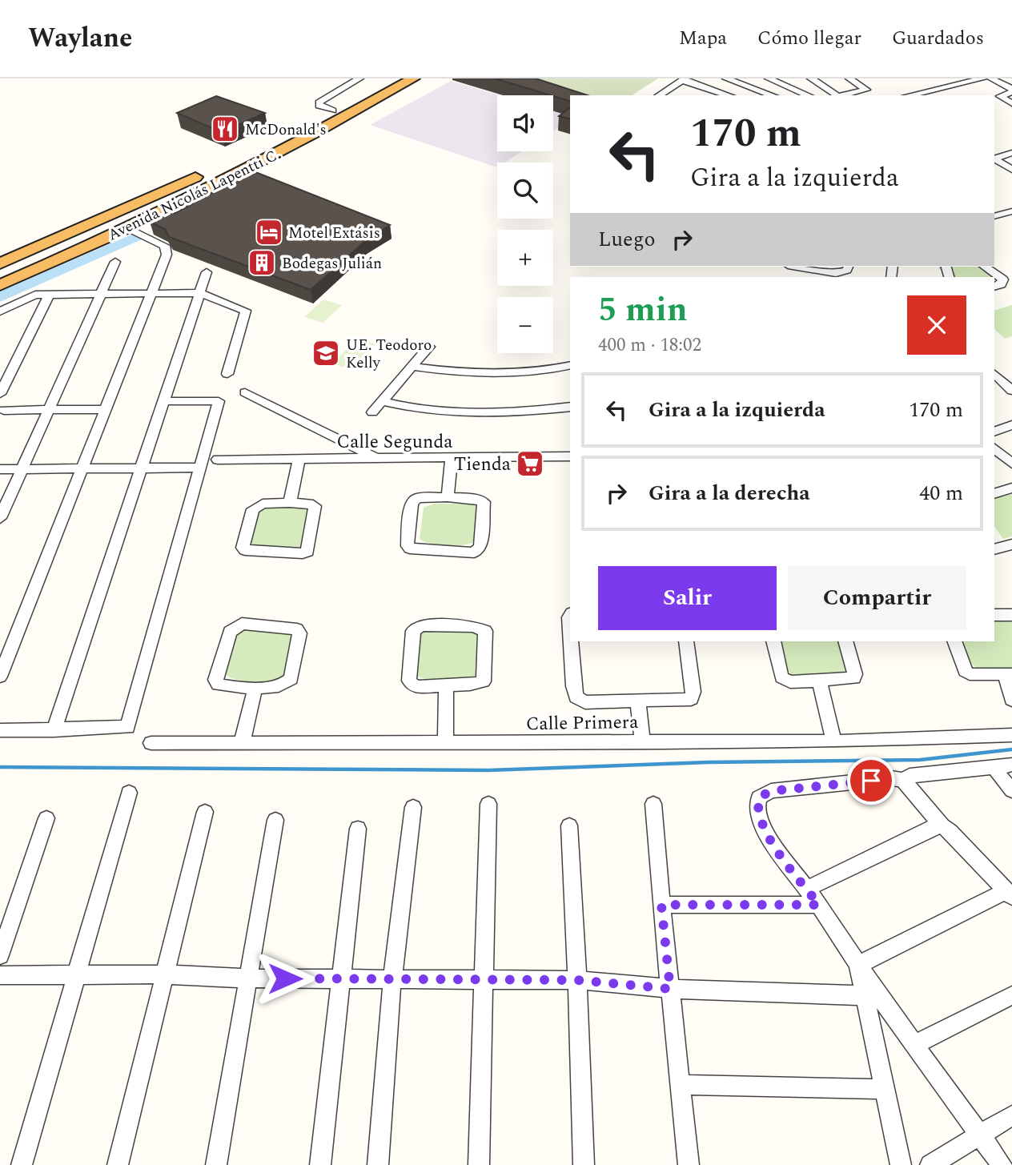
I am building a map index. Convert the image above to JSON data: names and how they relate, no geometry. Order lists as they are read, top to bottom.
{
  "streets": {
    "highway": ["Avenida Nicolás Lapentti C."],
    "street": ["Calle Segunda", "Calle Primera"]
  },
  "places": {
    "restaurant": ["McDonald's"],
    "hotel": ["Motel Extásis"],
    "building": ["Bodegas Julián"],
    "school or university": ["UE. Teodoro Kelly"],
    "supermarket": ["Tienda"]
  },
  "page": {
    "header": "Waylane",
    "nav": ["Mapa", "Cómo llegar", "Guardados"],
    "map_buttons": ["+", "−"],
    "turn": ["170 m", "Gira a la izquierda"],
    "then": "Luego",
    "heading": ["5 min", "400 m · 18:02"],
    "list": [
      {
        "name": "Gira a la izquierda",
        "value": "170 m"
      },
      {
        "name": "Gira a la derecha",
        "value": "40 m"
      }
    ],
    "buttons": ["Salir", "Compartir"]
  }
}
